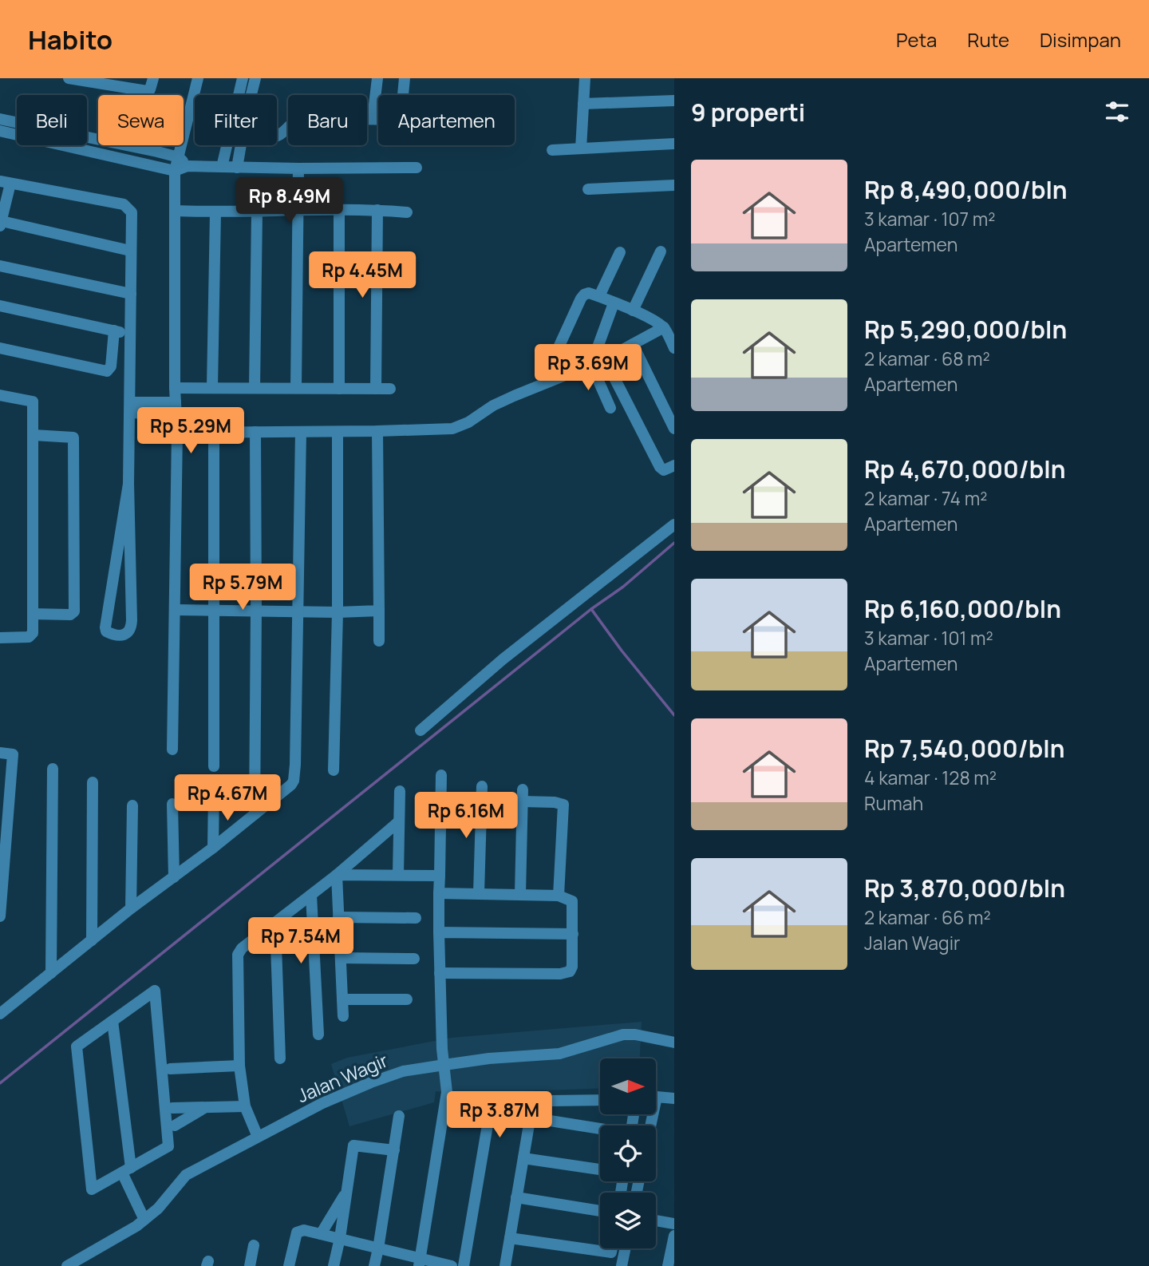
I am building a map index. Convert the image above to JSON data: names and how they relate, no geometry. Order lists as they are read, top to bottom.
{
  "streets": {
    "street": ["Jalan Wagir"]
  },
  "north": "right",
  "page": {
    "header": "Habito",
    "nav": ["Peta", "Rute", "Disimpan"],
    "heading": "9 properti",
    "chip": [
      "Beli",
      "Sewa",
      "Filter",
      "Baru",
      "Apartemen"
    ],
    "list": [
      {
        "name": "Rp 8,490,000/bln",
        "note": "3 kamar · 107 m² · Apartemen"
      },
      {
        "name": "Rp 5,290,000/bln",
        "note": "2 kamar · 68 m² · Apartemen"
      },
      {
        "name": "Rp 4,670,000/bln",
        "note": "2 kamar · 74 m² · Apartemen"
      },
      {
        "name": "Rp 6,160,000/bln",
        "note": "3 kamar · 101 m² · Apartemen"
      },
      {
        "name": "Rp 7,540,000/bln",
        "note": "4 kamar · 128 m² · Rumah"
      },
      {
        "name": "Rp 3,870,000/bln",
        "note": "2 kamar · 66 m² · Jalan Wagir"
      }
    ],
    "price": [
      "Rp 8.49M",
      "Rp 4.45M",
      "Rp 3.69M",
      "Rp 5.29M",
      "Rp 5.79M",
      "Rp 4.67M",
      "Rp 6.16M",
      "Rp 7.54M",
      "Rp 3.87M"
    ]
  }
}
